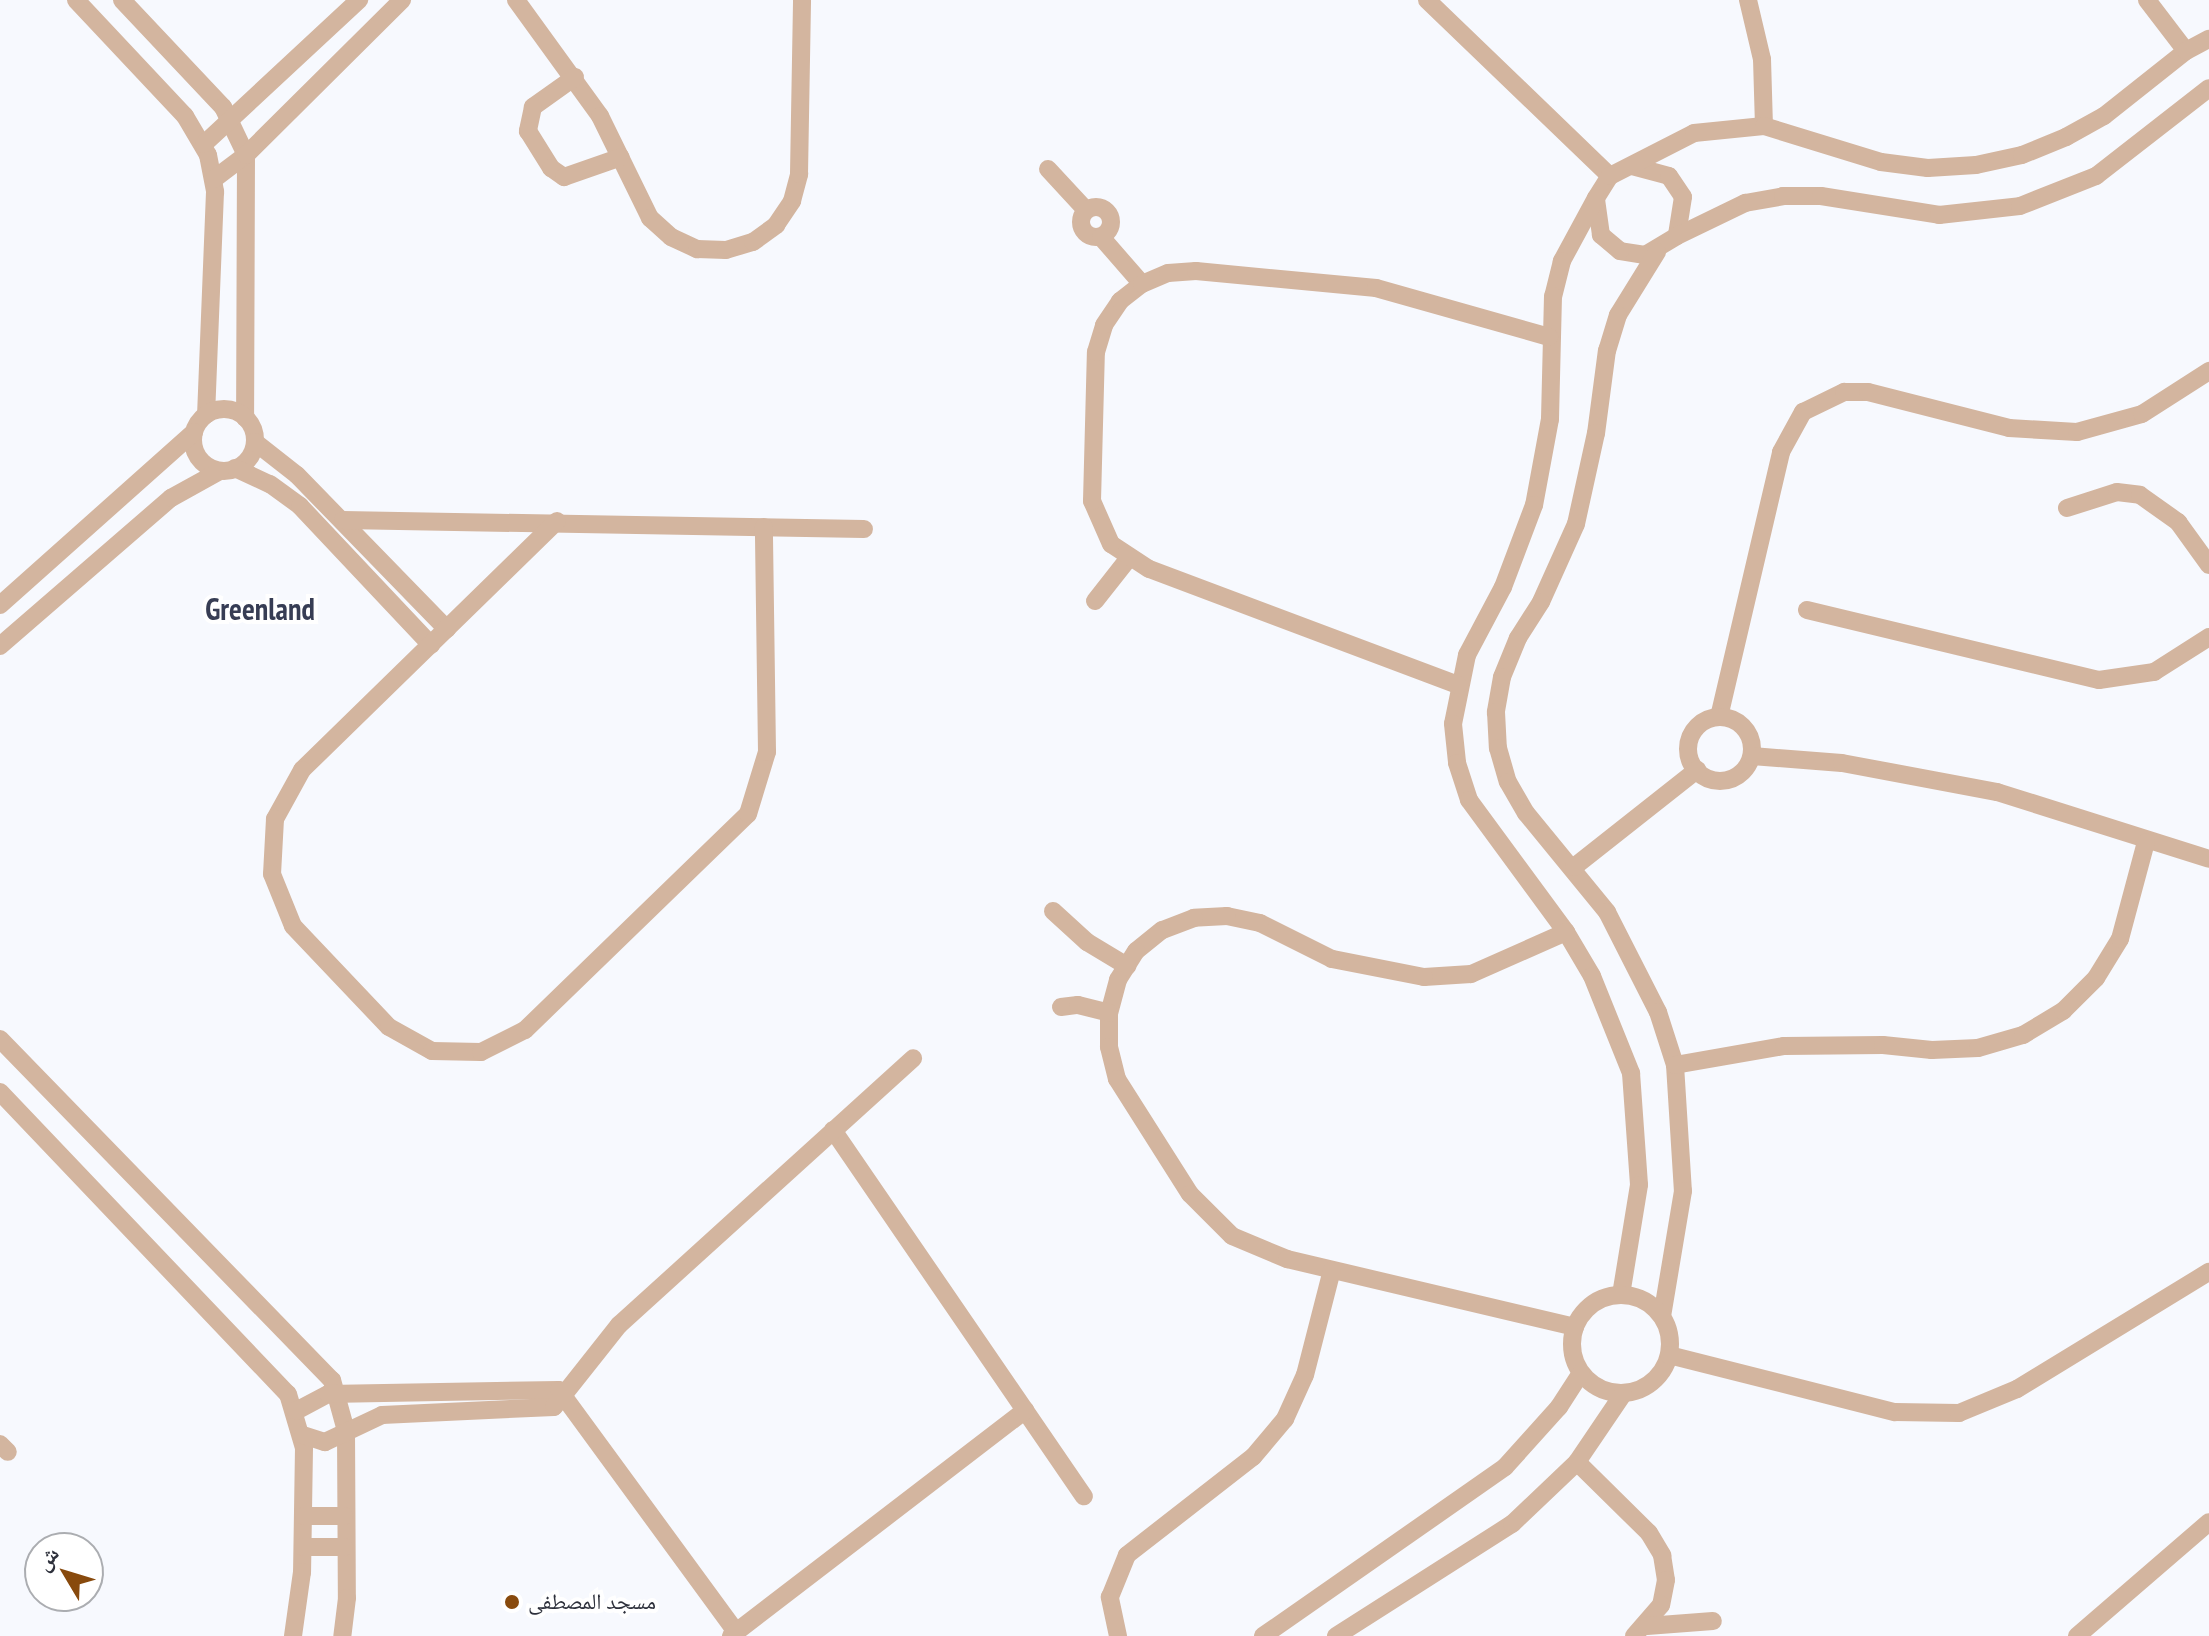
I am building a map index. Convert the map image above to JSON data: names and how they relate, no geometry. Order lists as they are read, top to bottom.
{
  "districts": ["Greenland"],
  "places": ["مسجد المصطفى"],
  "north": "top left"
}
